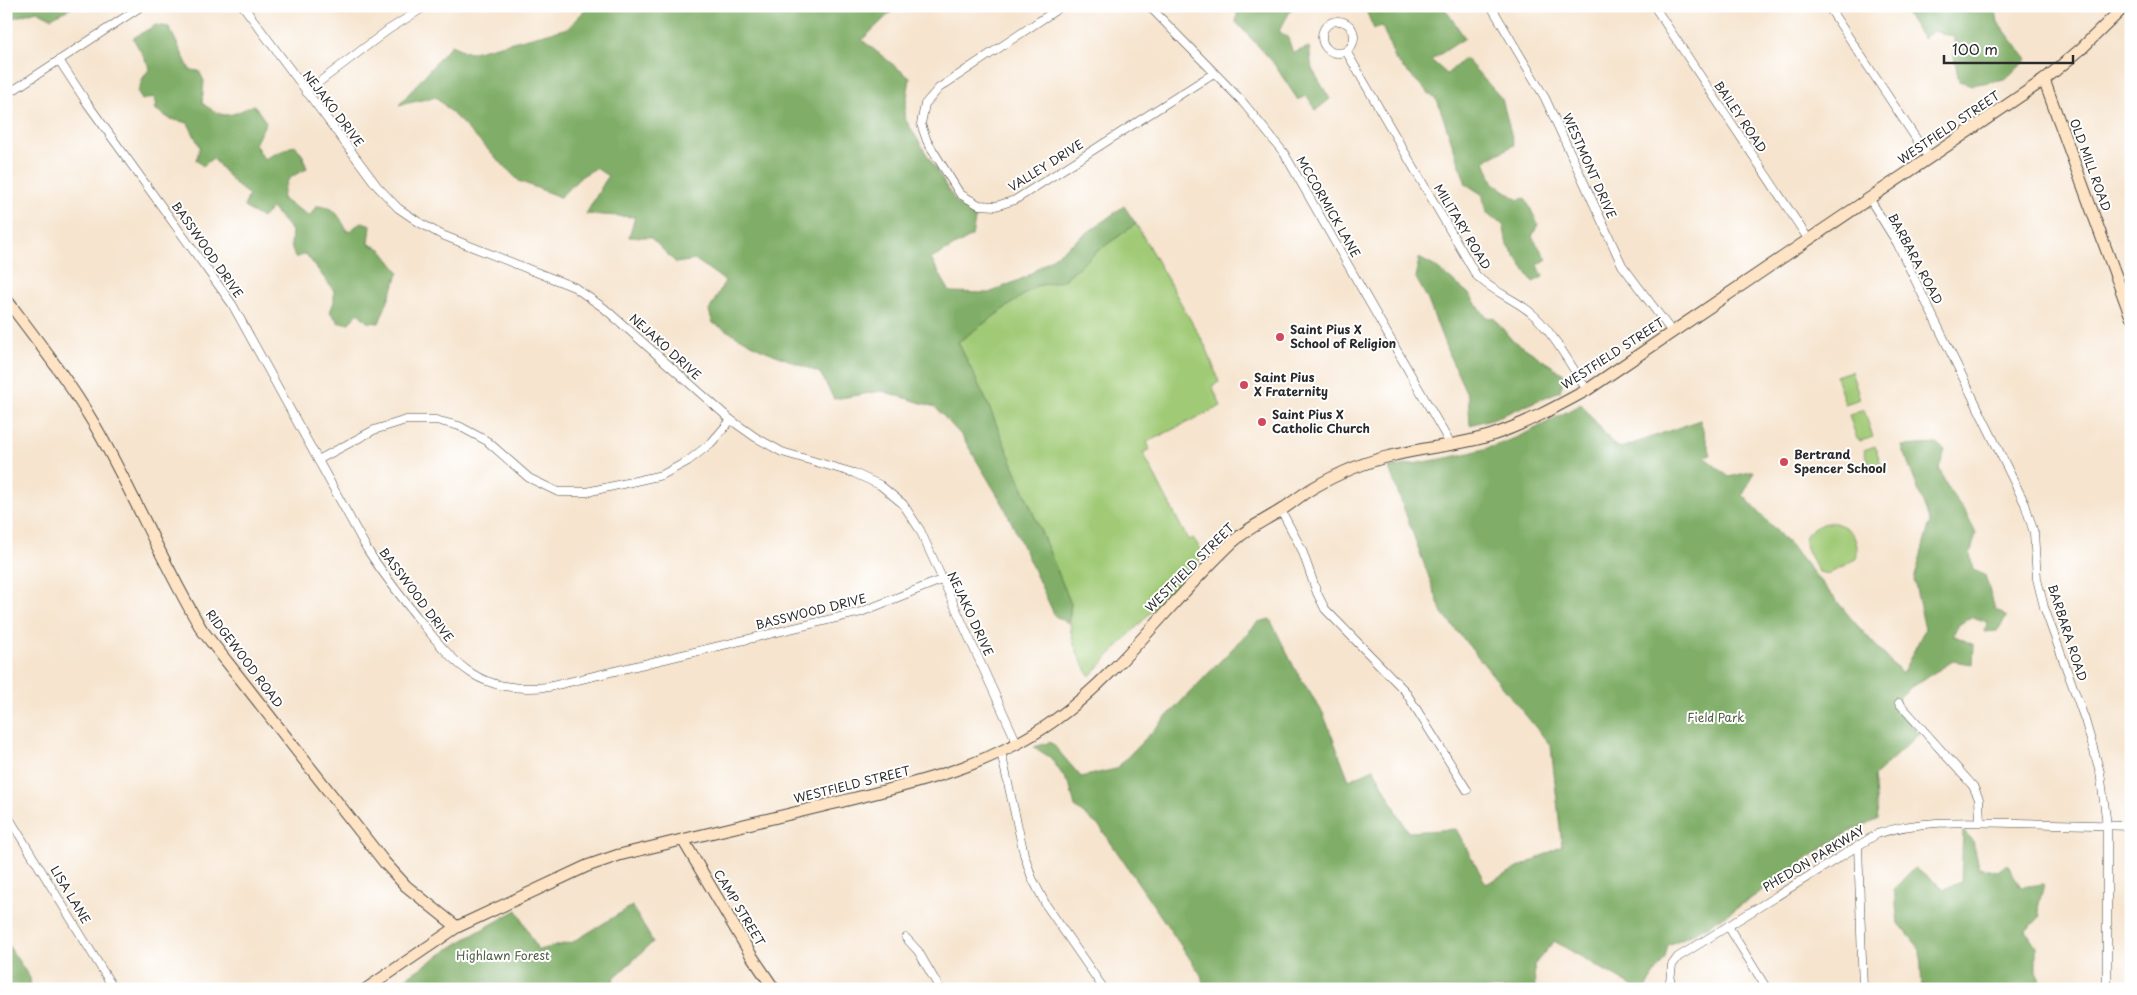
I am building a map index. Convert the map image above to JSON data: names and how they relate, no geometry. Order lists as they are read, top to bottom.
{
  "streets": {
    "main road": [
      "WESTFIELD STREET",
      "OLD MILL ROAD",
      "RIDGEWOOD ROAD",
      "CAMP STREET"
    ],
    "street": [
      "NEJAKO DRIVE",
      "BAILEY ROAD",
      "VALLEY DRIVE",
      "WESTMONT DRIVE",
      "MCCORMICK LANE",
      "MILITARY ROAD",
      "BASSWOOD DRIVE",
      "BARBARA ROAD",
      "PHEDON PARKWAY",
      "LISA LANE"
    ]
  },
  "crossings": [
    ["NEJAKO DRIVE", "WESTFIELD STREET"],
    ["NEJAKO DRIVE", "BASSWOOD DRIVE"],
    ["BAILEY ROAD", "WESTFIELD STREET"],
    ["WESTFIELD STREET", "OLD MILL ROAD"],
    ["WESTFIELD STREET", "WESTMONT DRIVE"],
    ["WESTFIELD STREET", "MCCORMICK LANE"],
    ["WESTFIELD STREET", "MILITARY ROAD"],
    ["WESTFIELD STREET", "BARBARA ROAD"],
    ["WESTFIELD STREET", "RIDGEWOOD ROAD"],
    ["WESTFIELD STREET", "CAMP STREET"],
    ["VALLEY DRIVE", "MCCORMICK LANE"],
    ["BARBARA ROAD", "PHEDON PARKWAY"]
  ],
  "parks": ["Field Park", "Highlawn Forest"],
  "places": [
    "Saint Pius X School of Religion",
    "Saint Pius X Fraternity",
    "Saint Pius X Catholic Church",
    "Bertrand Spencer School"
  ],
  "scale_bar": "100 m"
}
